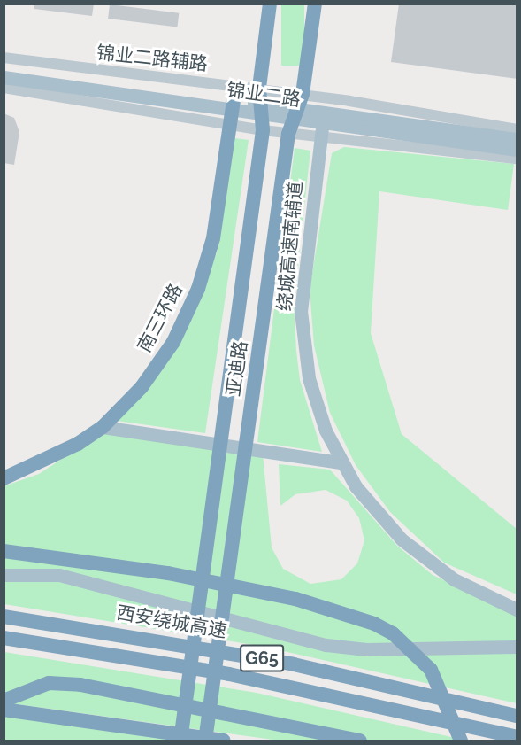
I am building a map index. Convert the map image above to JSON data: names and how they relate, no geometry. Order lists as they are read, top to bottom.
{
  "streets": {
    "highway": [
      "南三环路",
      "亚迪路",
      "西安绕城高速",
      "G65"
    ],
    "main road": ["锦业二路", "绕城高速南辅道"],
    "street": ["锦业二路辅路"]
  },
  "crossings": [
    ["锦业二路辅路", "亚迪路"],
    ["锦业二路", "绕城高速南辅道"],
    ["锦业二路", "南三环路"],
    ["锦业二路", "亚迪路"]
  ]
}
